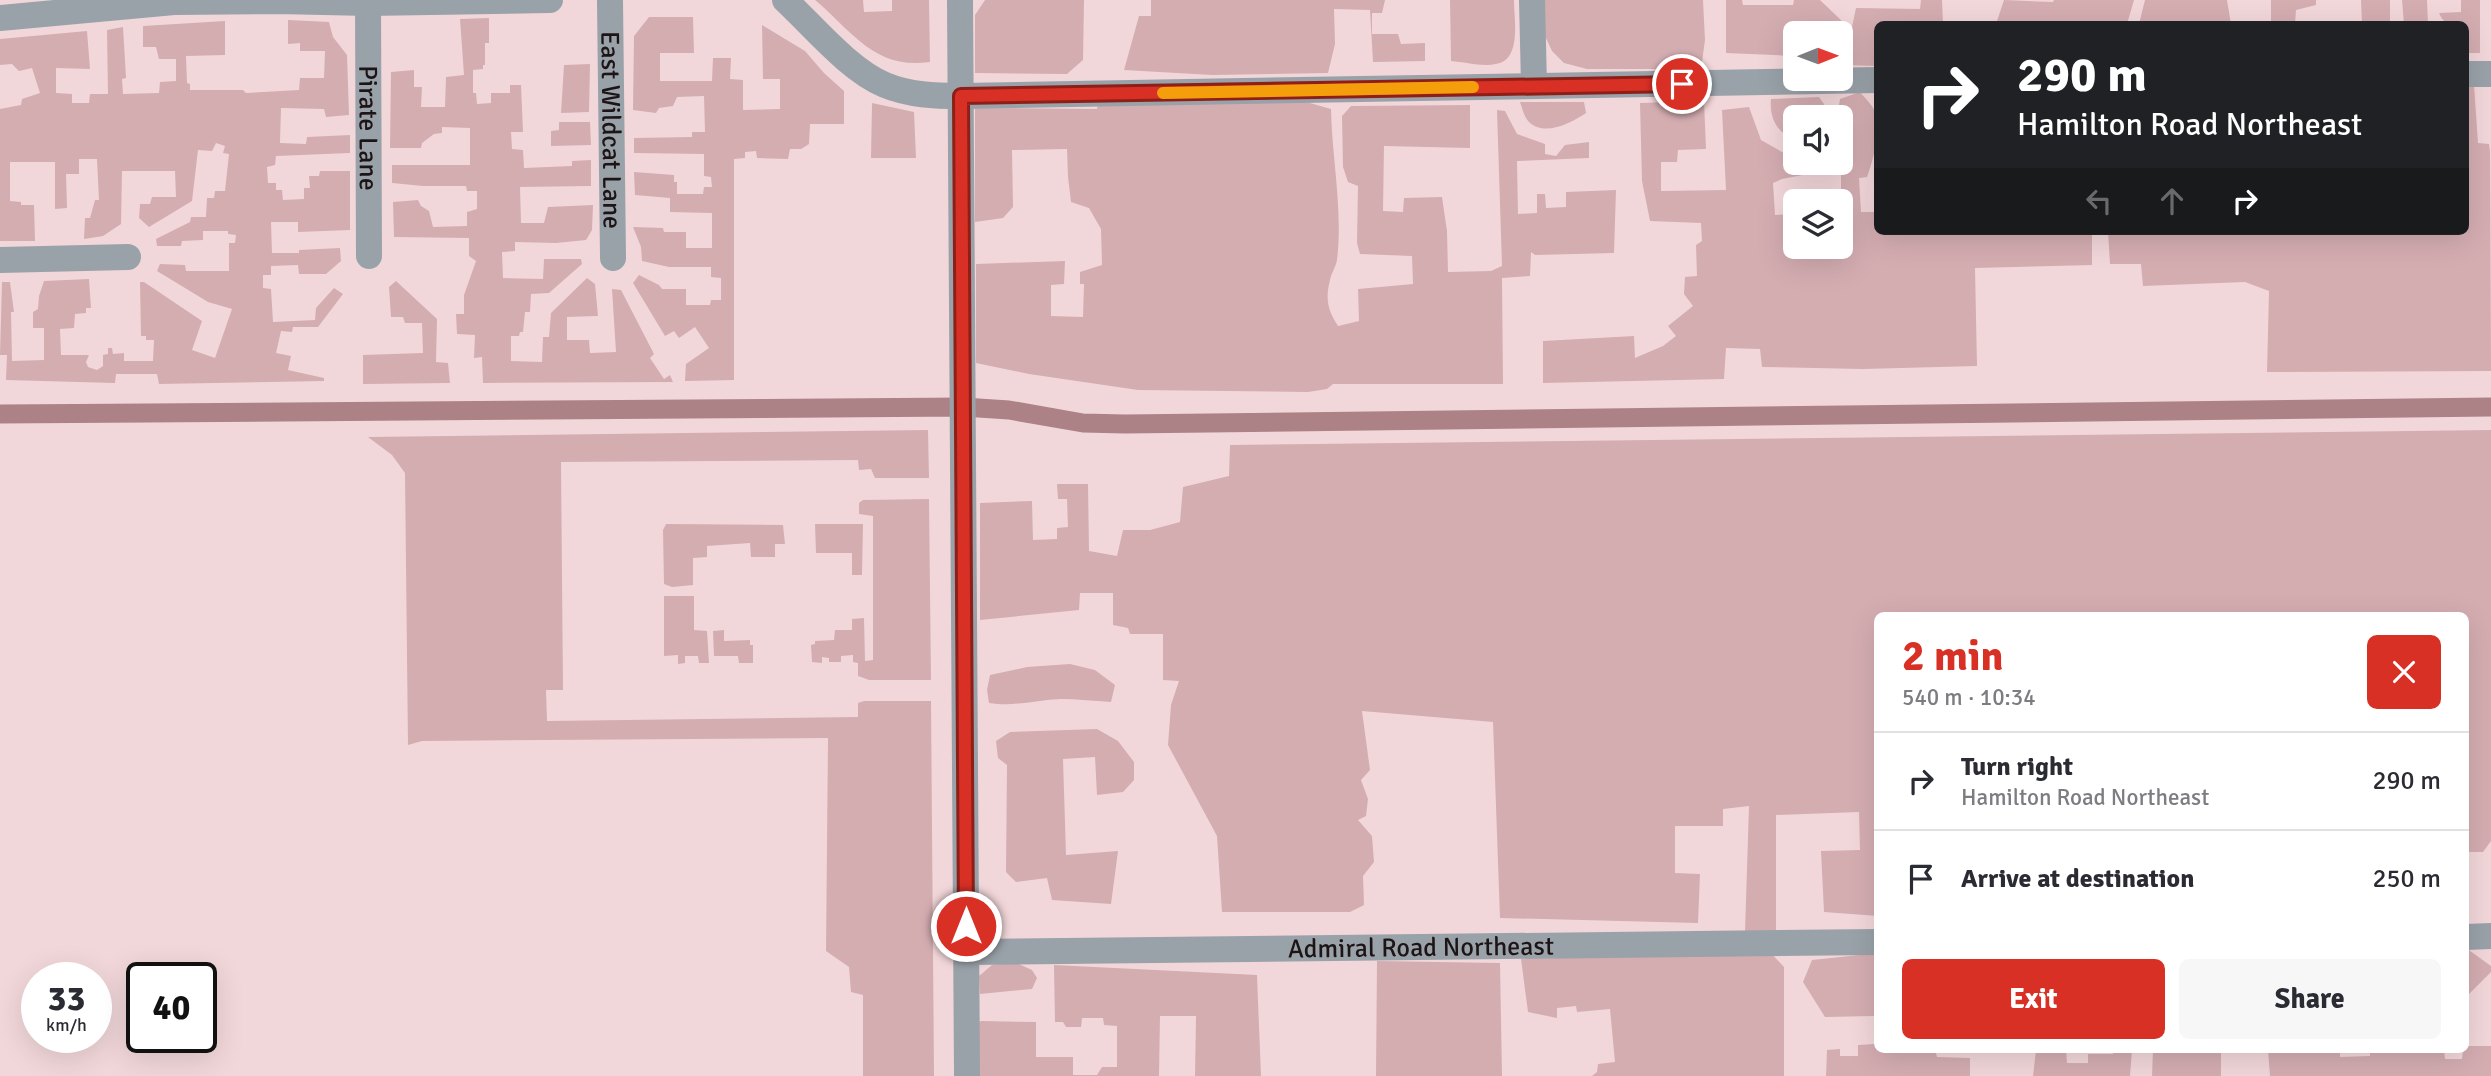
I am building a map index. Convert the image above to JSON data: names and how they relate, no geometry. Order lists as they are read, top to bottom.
{
  "streets": {
    "street": ["Pirate Lane", "East Wildcat Lane", "Admiral Road Northeast"]
  },
  "north": "right",
  "page": {
    "turn": ["290 m", "Hamilton Road Northeast"],
    "heading": ["2 min", "540 m · 10:34"],
    "list": [
      {
        "name": "Turn right",
        "note": "Hamilton Road Northeast",
        "value": "290 m"
      },
      {
        "name": "Arrive at destination",
        "value": "250 m"
      }
    ],
    "buttons": ["Exit", "Share"],
    "speed": "33 km/h",
    "limit": "40"
  }
}
